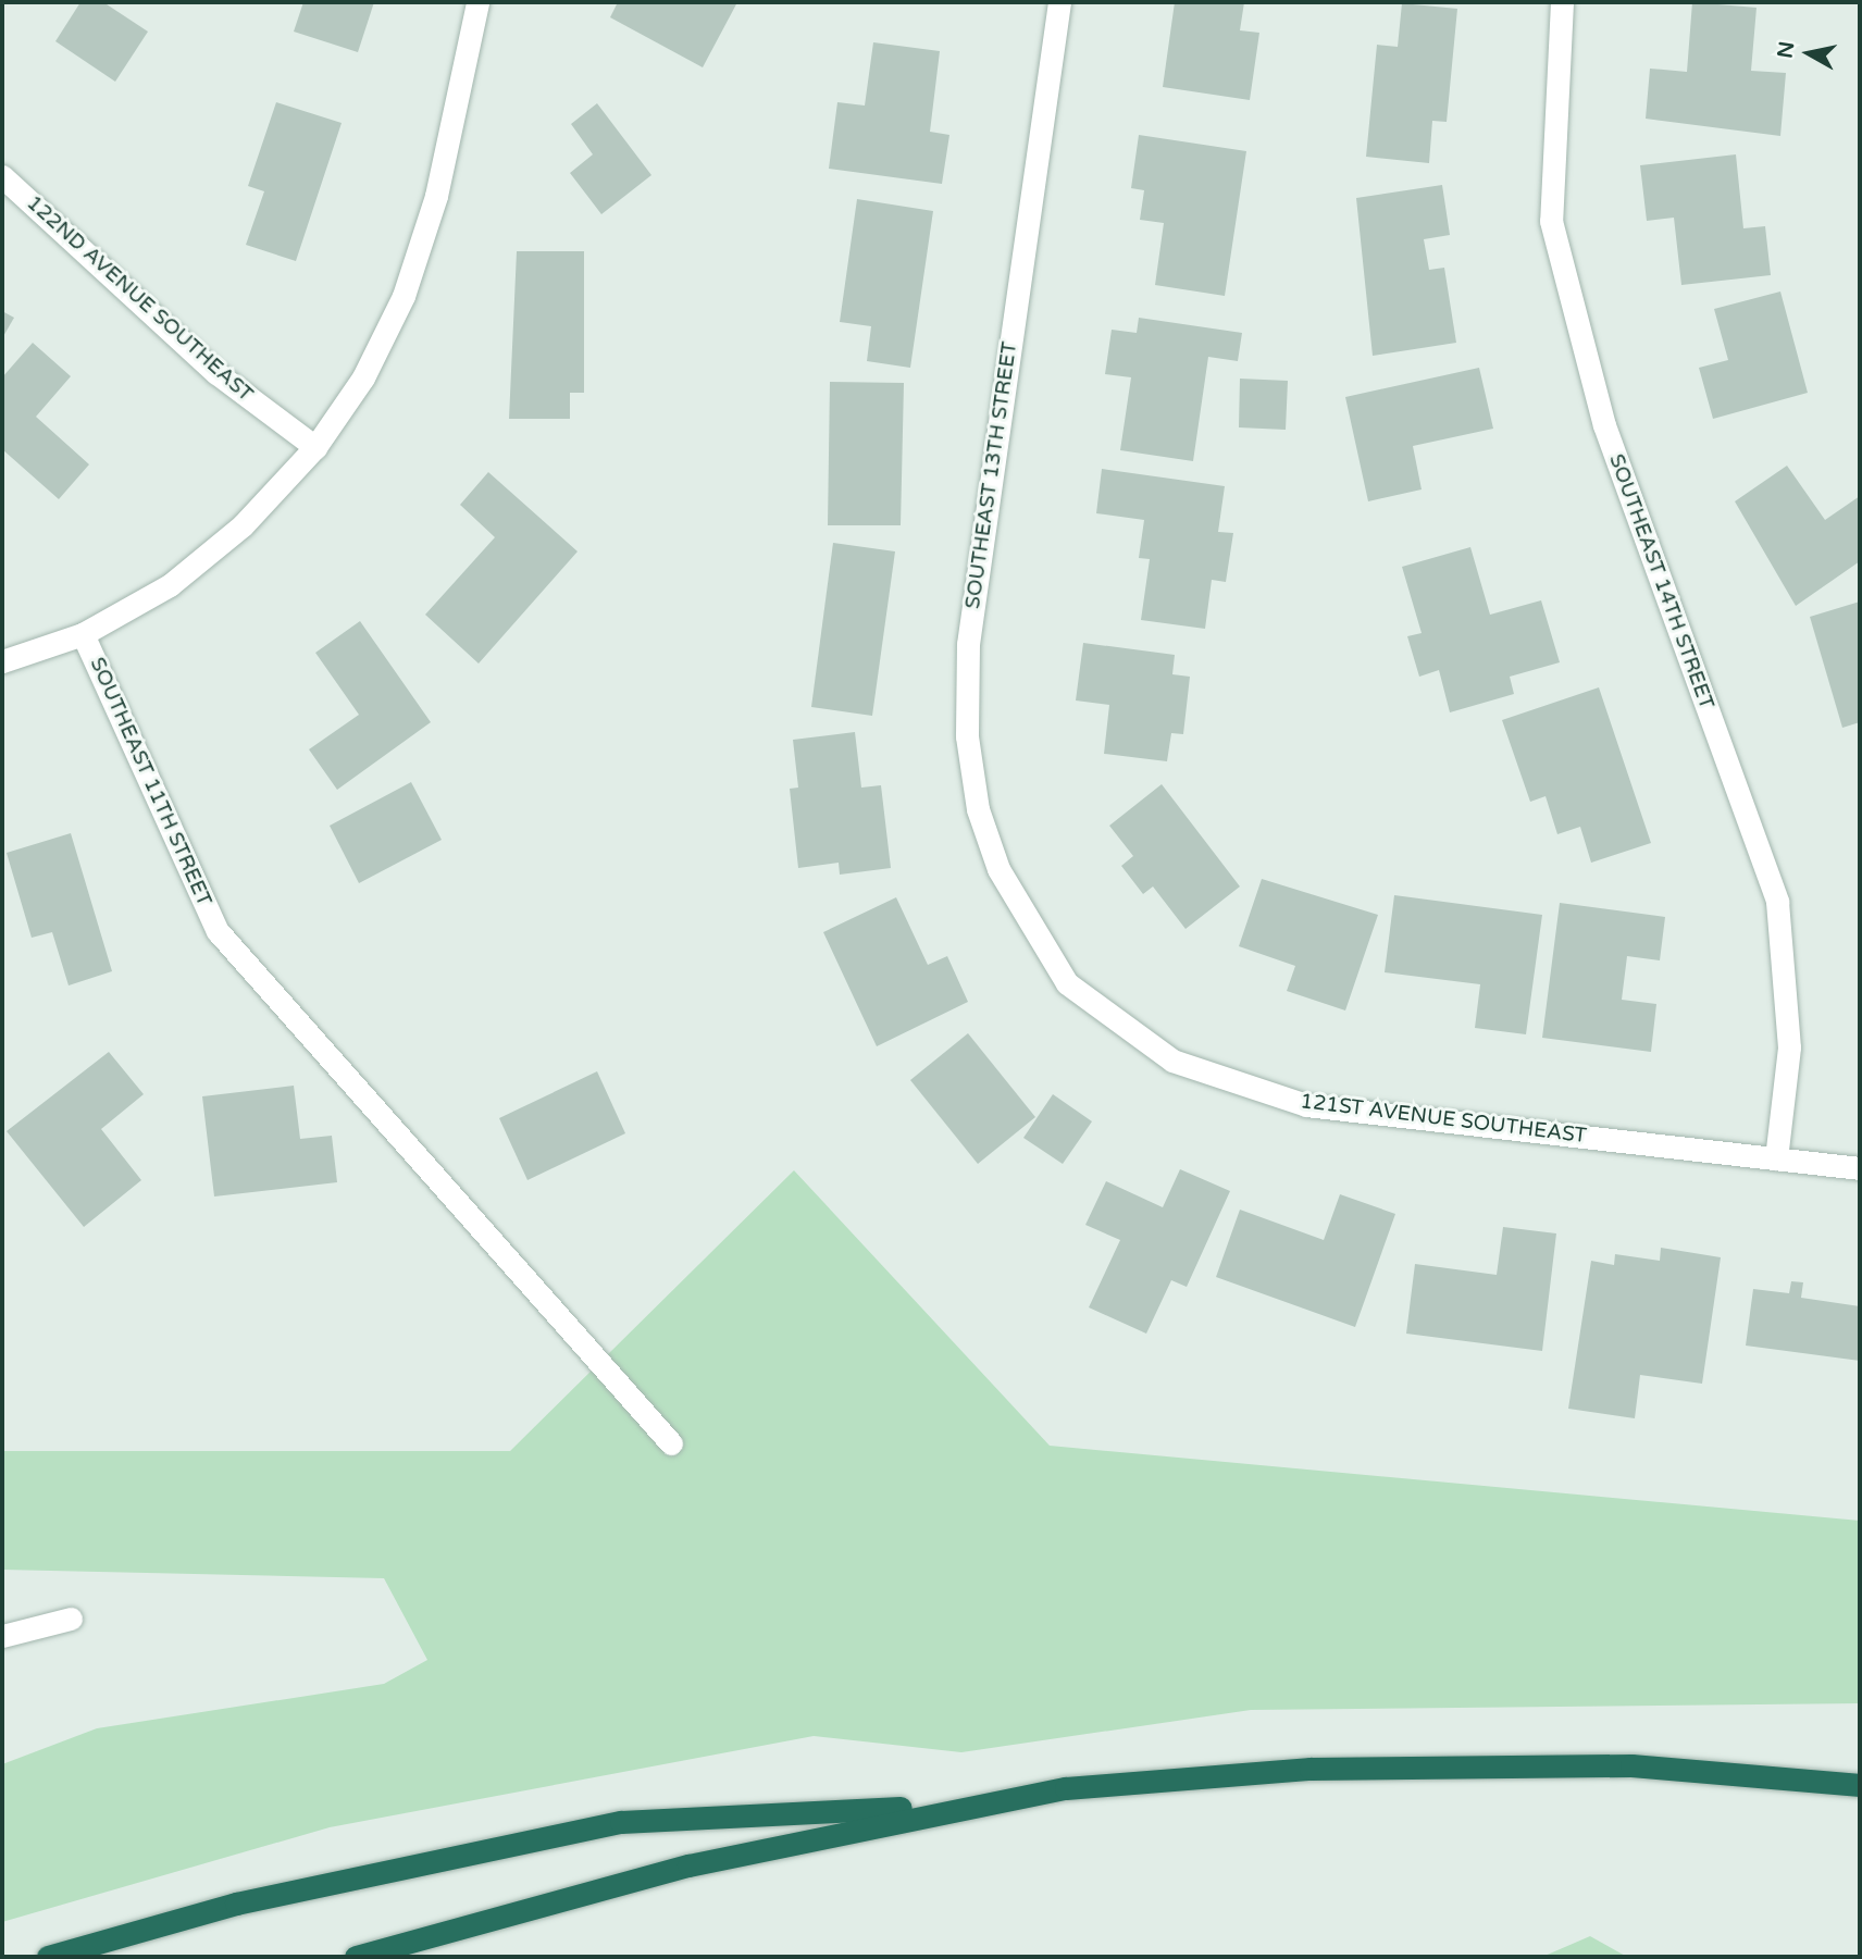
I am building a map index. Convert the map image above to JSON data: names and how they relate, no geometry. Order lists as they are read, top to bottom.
{
  "streets": {
    "street": [
      "122ND AVENUE SOUTHEAST",
      "SOUTHEAST 13TH STREET",
      "SOUTHEAST 14TH STREET",
      "SOUTHEAST 11TH STREET",
      "121ST AVENUE SOUTHEAST"
    ]
  },
  "crossings": [
    ["SOUTHEAST 13TH STREET", "121ST AVENUE SOUTHEAST"],
    ["SOUTHEAST 14TH STREET", "121ST AVENUE SOUTHEAST"]
  ],
  "north": "left"
}
